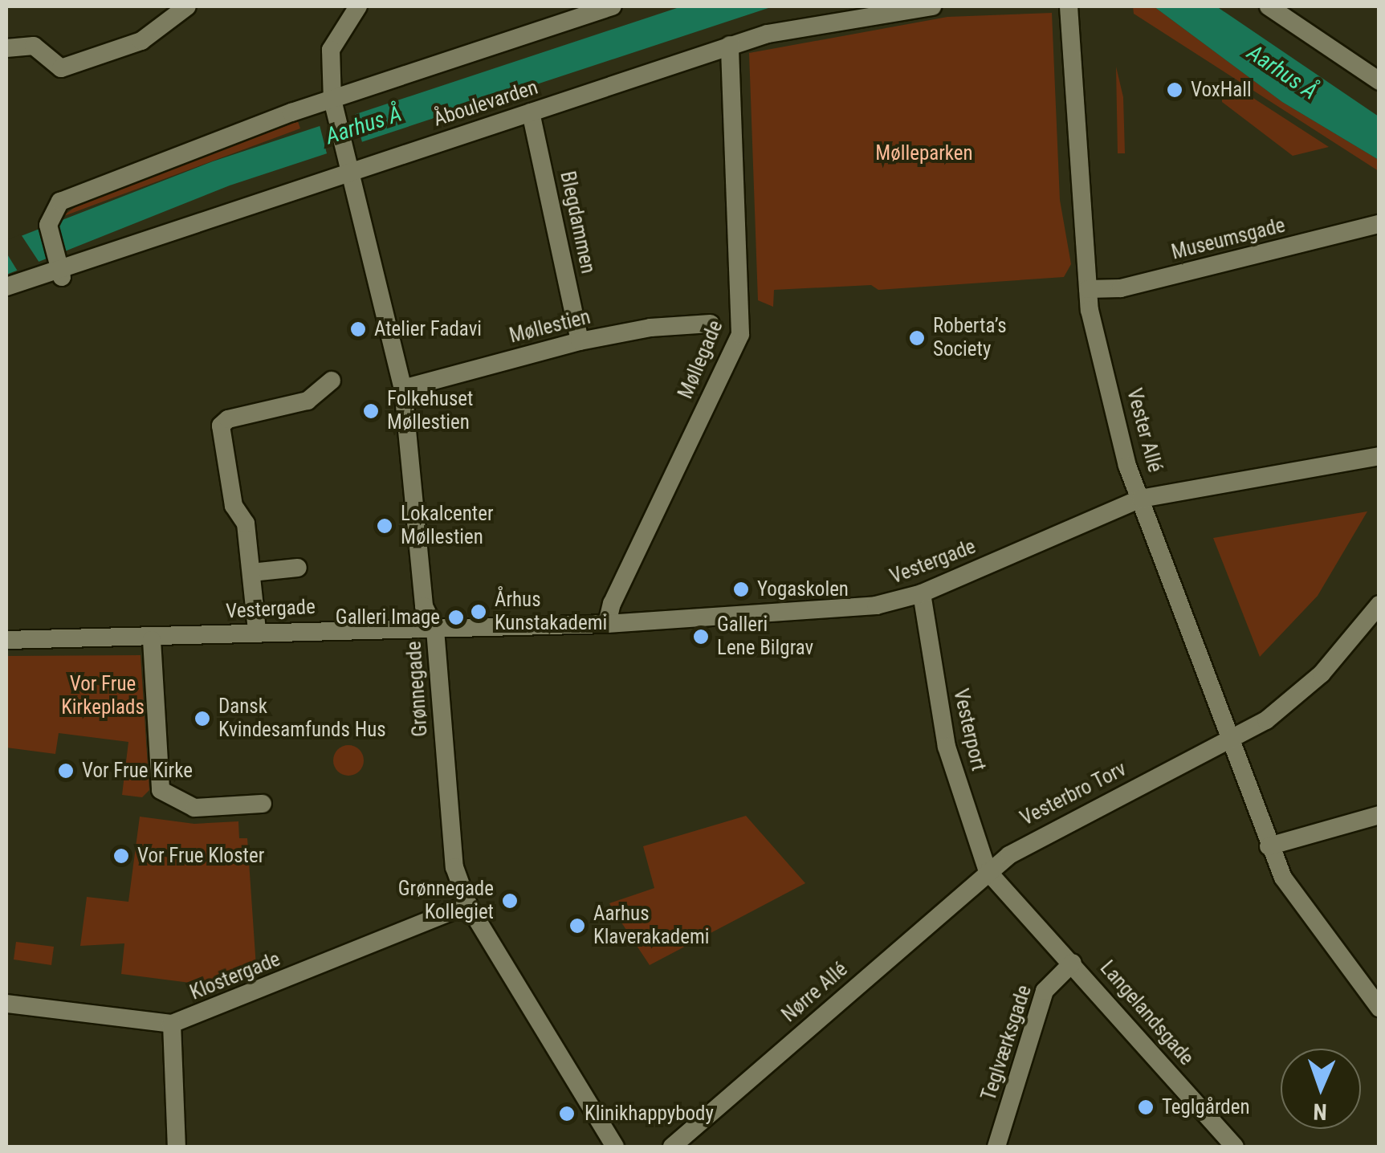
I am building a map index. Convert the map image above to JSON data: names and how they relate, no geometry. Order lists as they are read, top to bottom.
{
  "streets": {
    "street": [
      "Åboulevarden",
      "Blegdammen",
      "Museumsgade",
      "Møllestien",
      "Møllegade",
      "Vester Allé",
      "Vestergade",
      "Grønnegade",
      "Vesterport",
      "Vesterbro Torv",
      "Klostergade",
      "Nørre Allé",
      "Langelandsgade",
      "Teglværksgade"
    ]
  },
  "crossings": [
    ["Åboulevarden", "Blegdammen"],
    ["Åboulevarden", "Møllegade"],
    ["Åboulevarden", "Grønnegade"],
    ["Blegdammen", "Møllestien"],
    ["Museumsgade", "Vester Allé"],
    ["Møllestien", "Grønnegade"],
    ["Møllegade", "Vestergade"],
    ["Vester Allé", "Vestergade"],
    ["Vester Allé", "Vesterbro Torv"],
    ["Vestergade", "Grønnegade"],
    ["Vestergade", "Vesterport"],
    ["Grønnegade", "Klostergade"],
    ["Vesterport", "Vesterbro Torv"],
    ["Vesterport", "Nørre Allé"],
    ["Vesterport", "Langelandsgade"],
    ["Vesterbro Torv", "Nørre Allé"],
    ["Vesterbro Torv", "Langelandsgade"],
    ["Nørre Allé", "Langelandsgade"],
    ["Langelandsgade", "Teglværksgade"]
  ],
  "water": ["Aarhus Å"],
  "parks": ["Mølleparken", "Vor Frue Kirkeplads"],
  "places": [
    "VoxHall",
    "Atelier Fadavi",
    "Roberta’s Society",
    "Folkehuset Møllestien",
    "Lokalcenter Møllestien",
    "Yogaskolen",
    "Århus Kunstakademi",
    "Galleri Image",
    "Galleri Lene Bilgrav",
    "Dansk Kvindesamfunds Hus",
    "Vor Frue Kirke",
    "Vor Frue Kloster",
    "Grønnegade Kollegiet",
    "Aarhus Klaverakademi",
    "Teglgården",
    "Klinikhappybody"
  ],
  "north": "bottom"
}
